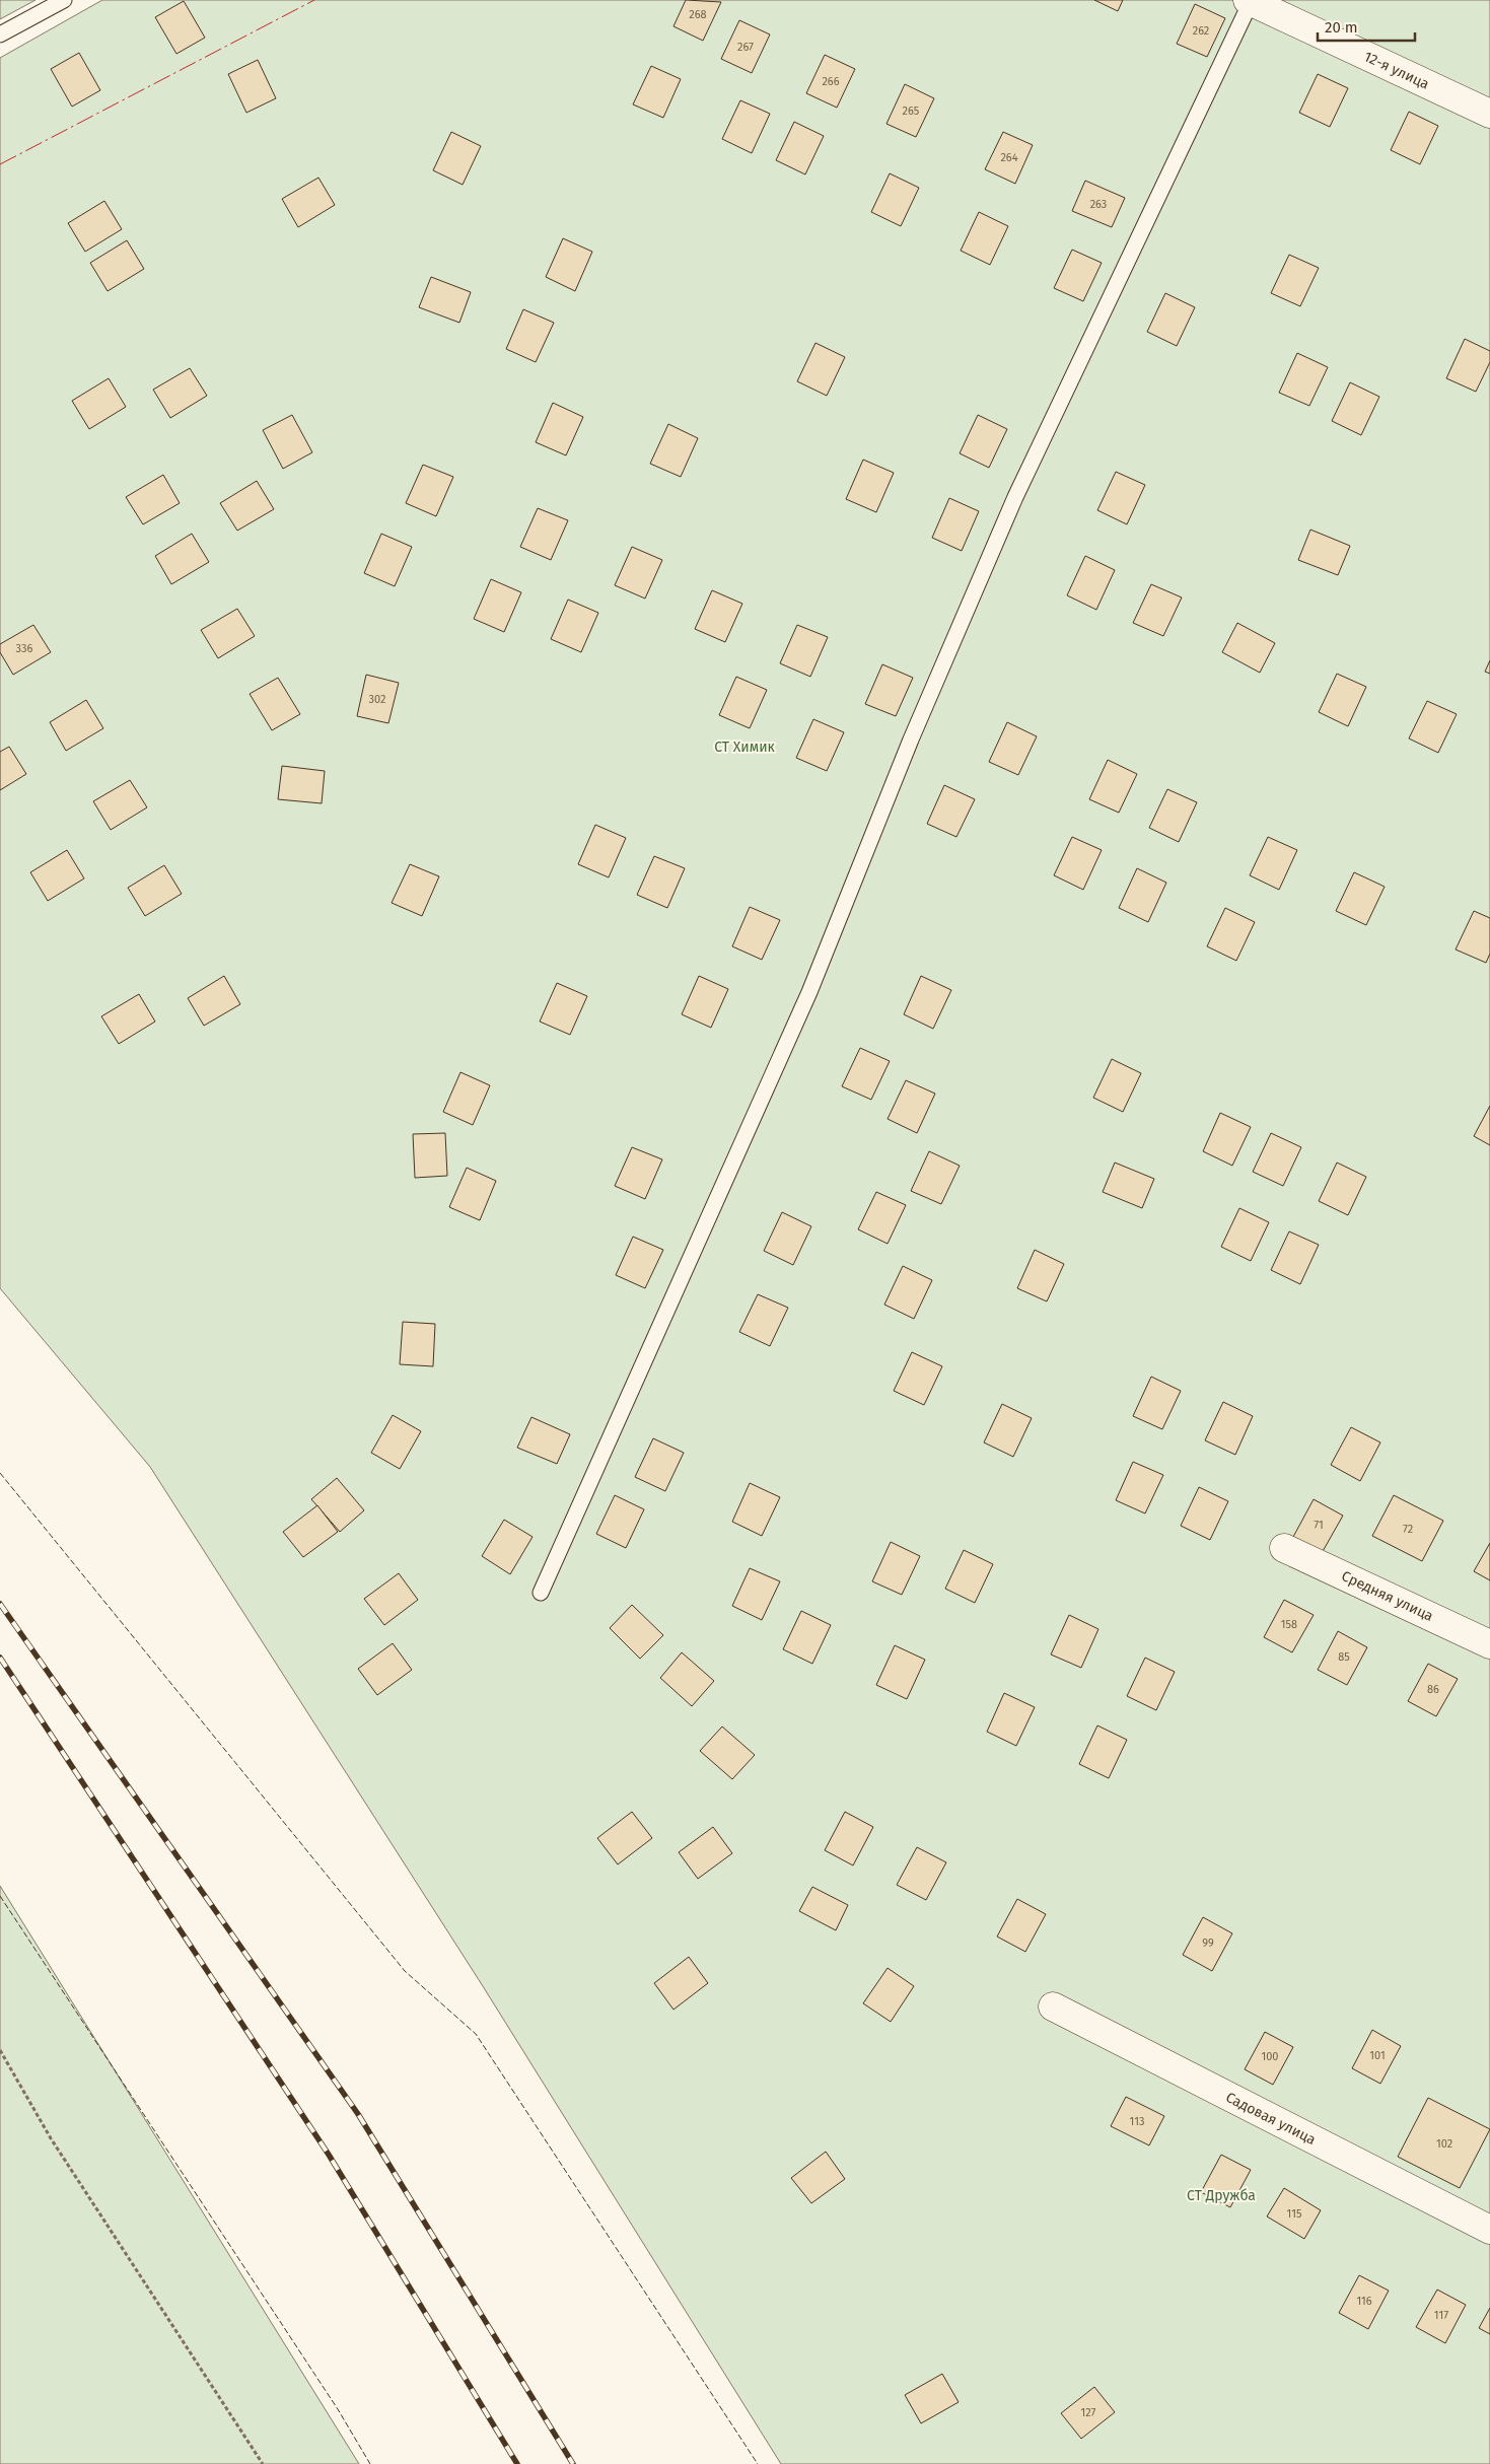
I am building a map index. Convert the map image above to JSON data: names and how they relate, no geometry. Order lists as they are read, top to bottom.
{
  "streets": {
    "street": ["12-я улица", "Средняя улица", "Садовая улица"]
  },
  "parks": ["СТ Химик", "СТ Дружба"],
  "house_numbers": [
    "268",
    "262",
    "267",
    "266",
    "265",
    "264",
    "263",
    "336",
    "302",
    "71",
    "72",
    "158",
    "85",
    "86",
    "99",
    "101",
    "100",
    "113",
    "102",
    "115",
    "116",
    "117",
    "127"
  ],
  "scale_bar": "20 m"
}
